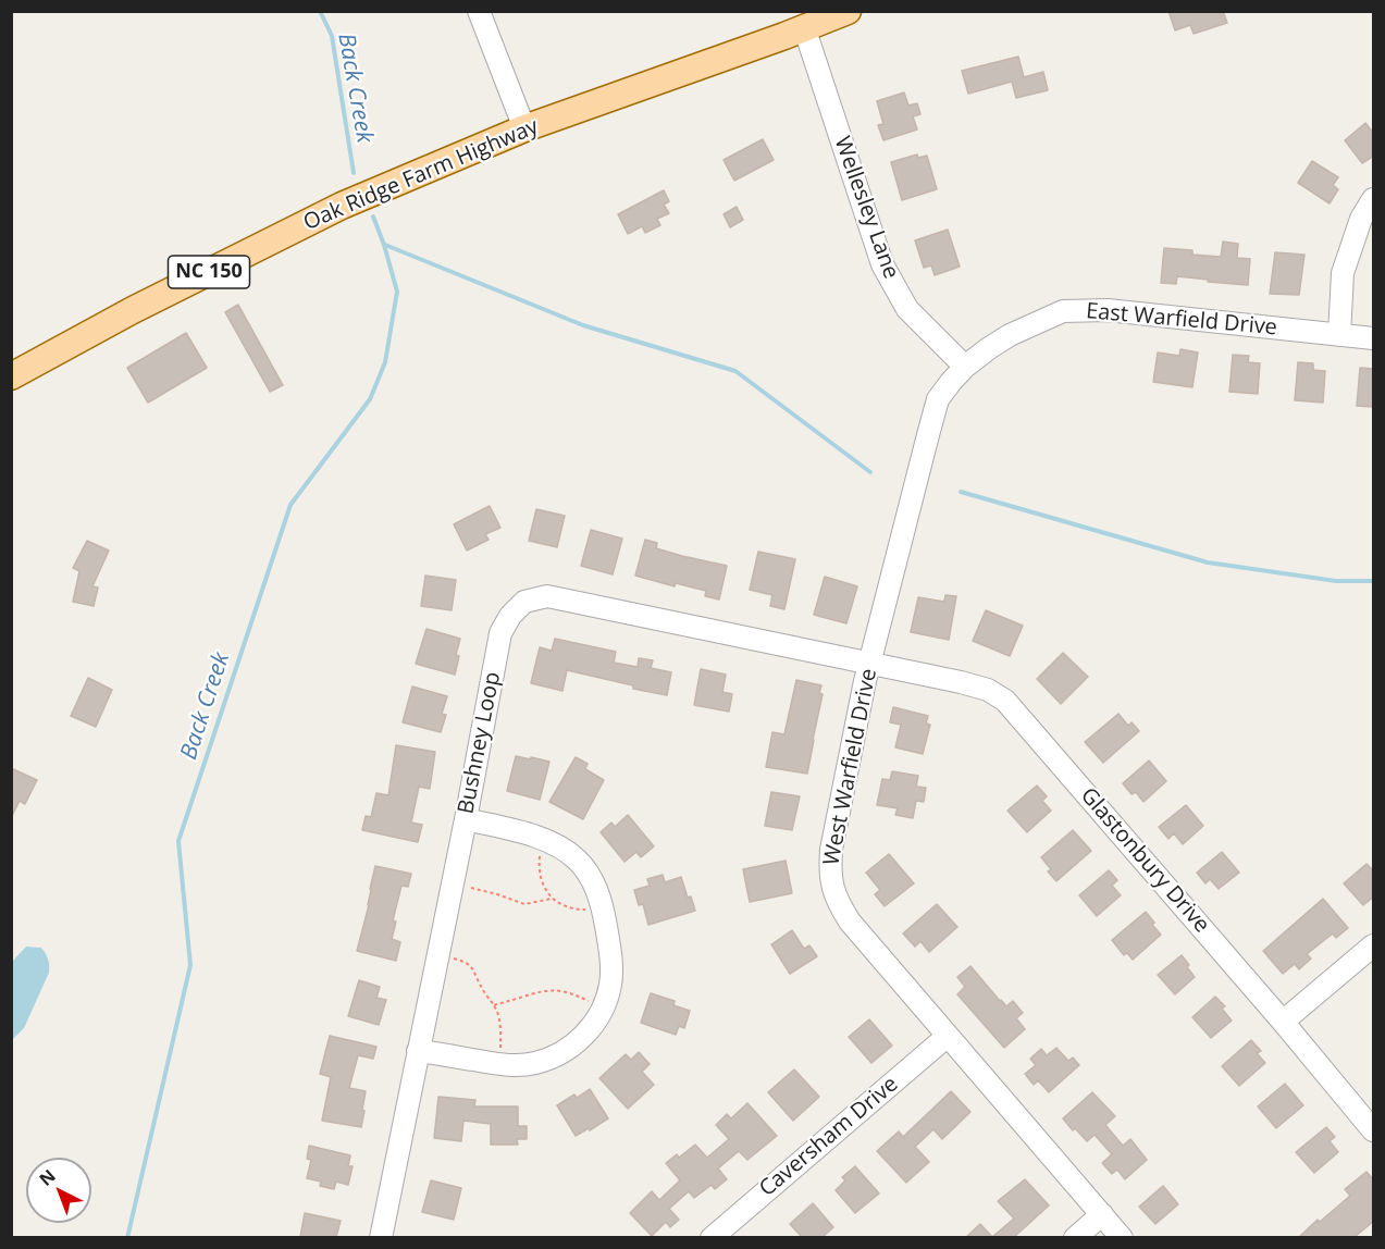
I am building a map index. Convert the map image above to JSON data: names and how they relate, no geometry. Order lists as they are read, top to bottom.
{
  "streets": {
    "main road": ["Oak Ridge Farm Highway", "NC 150"],
    "street": [
      "Wellesley Lane",
      "East Warfield Drive",
      "Bushney Loop",
      "West Warfield Drive",
      "Glastonbury Drive",
      "Caversham Drive"
    ]
  },
  "crossings": [
    ["Oak Ridge Farm Highway", "Wellesley Lane"],
    ["Wellesley Lane", "East Warfield Drive"],
    ["Wellesley Lane", "West Warfield Drive"],
    ["East Warfield Drive", "West Warfield Drive"],
    ["Bushney Loop", "West Warfield Drive"],
    ["Bushney Loop", "Glastonbury Drive"],
    ["West Warfield Drive", "Glastonbury Drive"],
    ["West Warfield Drive", "Caversham Drive"]
  ],
  "water": ["Back Creek"],
  "north": "top left"
}
